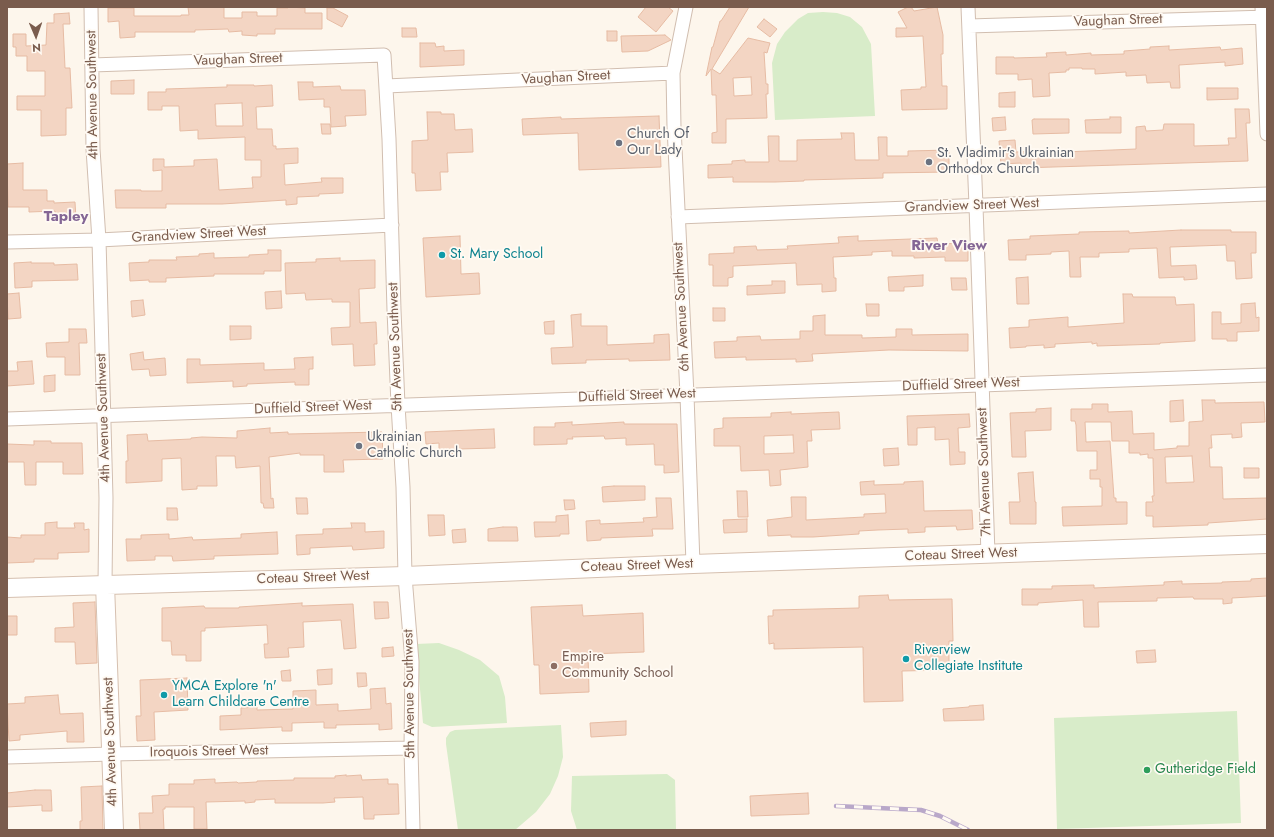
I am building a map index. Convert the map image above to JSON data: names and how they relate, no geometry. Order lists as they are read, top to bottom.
{
  "streets": {
    "street": [
      "Vaughan Street",
      "4th Avenue Southwest",
      "Grandview Street West",
      "6th Avenue Southwest",
      "5th Avenue Southwest",
      "Duffield Street West",
      "7th Avenue Southwest",
      "Coteau Street West",
      "Iroquois Street West"
    ]
  },
  "crossings": [
    ["Vaughan Street", "4th Avenue Southwest"],
    ["Vaughan Street", "6th Avenue Southwest"],
    ["Vaughan Street", "5th Avenue Southwest"],
    ["Vaughan Street", "7th Avenue Southwest"],
    ["4th Avenue Southwest", "Grandview Street West"],
    ["4th Avenue Southwest", "Duffield Street West"],
    ["4th Avenue Southwest", "Coteau Street West"],
    ["4th Avenue Southwest", "Iroquois Street West"],
    ["Grandview Street West", "6th Avenue Southwest"],
    ["Grandview Street West", "5th Avenue Southwest"],
    ["Grandview Street West", "7th Avenue Southwest"],
    ["6th Avenue Southwest", "Duffield Street West"],
    ["6th Avenue Southwest", "Coteau Street West"],
    ["5th Avenue Southwest", "Duffield Street West"],
    ["5th Avenue Southwest", "Coteau Street West"],
    ["5th Avenue Southwest", "Iroquois Street West"],
    ["Duffield Street West", "7th Avenue Southwest"],
    ["7th Avenue Southwest", "Coteau Street West"]
  ],
  "districts": ["Tapley", "River View"],
  "places": [
    "Church Of Our Lady",
    "St. Vladimir's Ukrainian Orthodox Church",
    "St. Mary School",
    "Ukrainian Catholic Church",
    "Riverview Collegiate Institute",
    "Empire Community School",
    "YMCA Explore 'n' Learn Childcare Centre",
    "Gutheridge Field"
  ],
  "north": "bottom"
}
